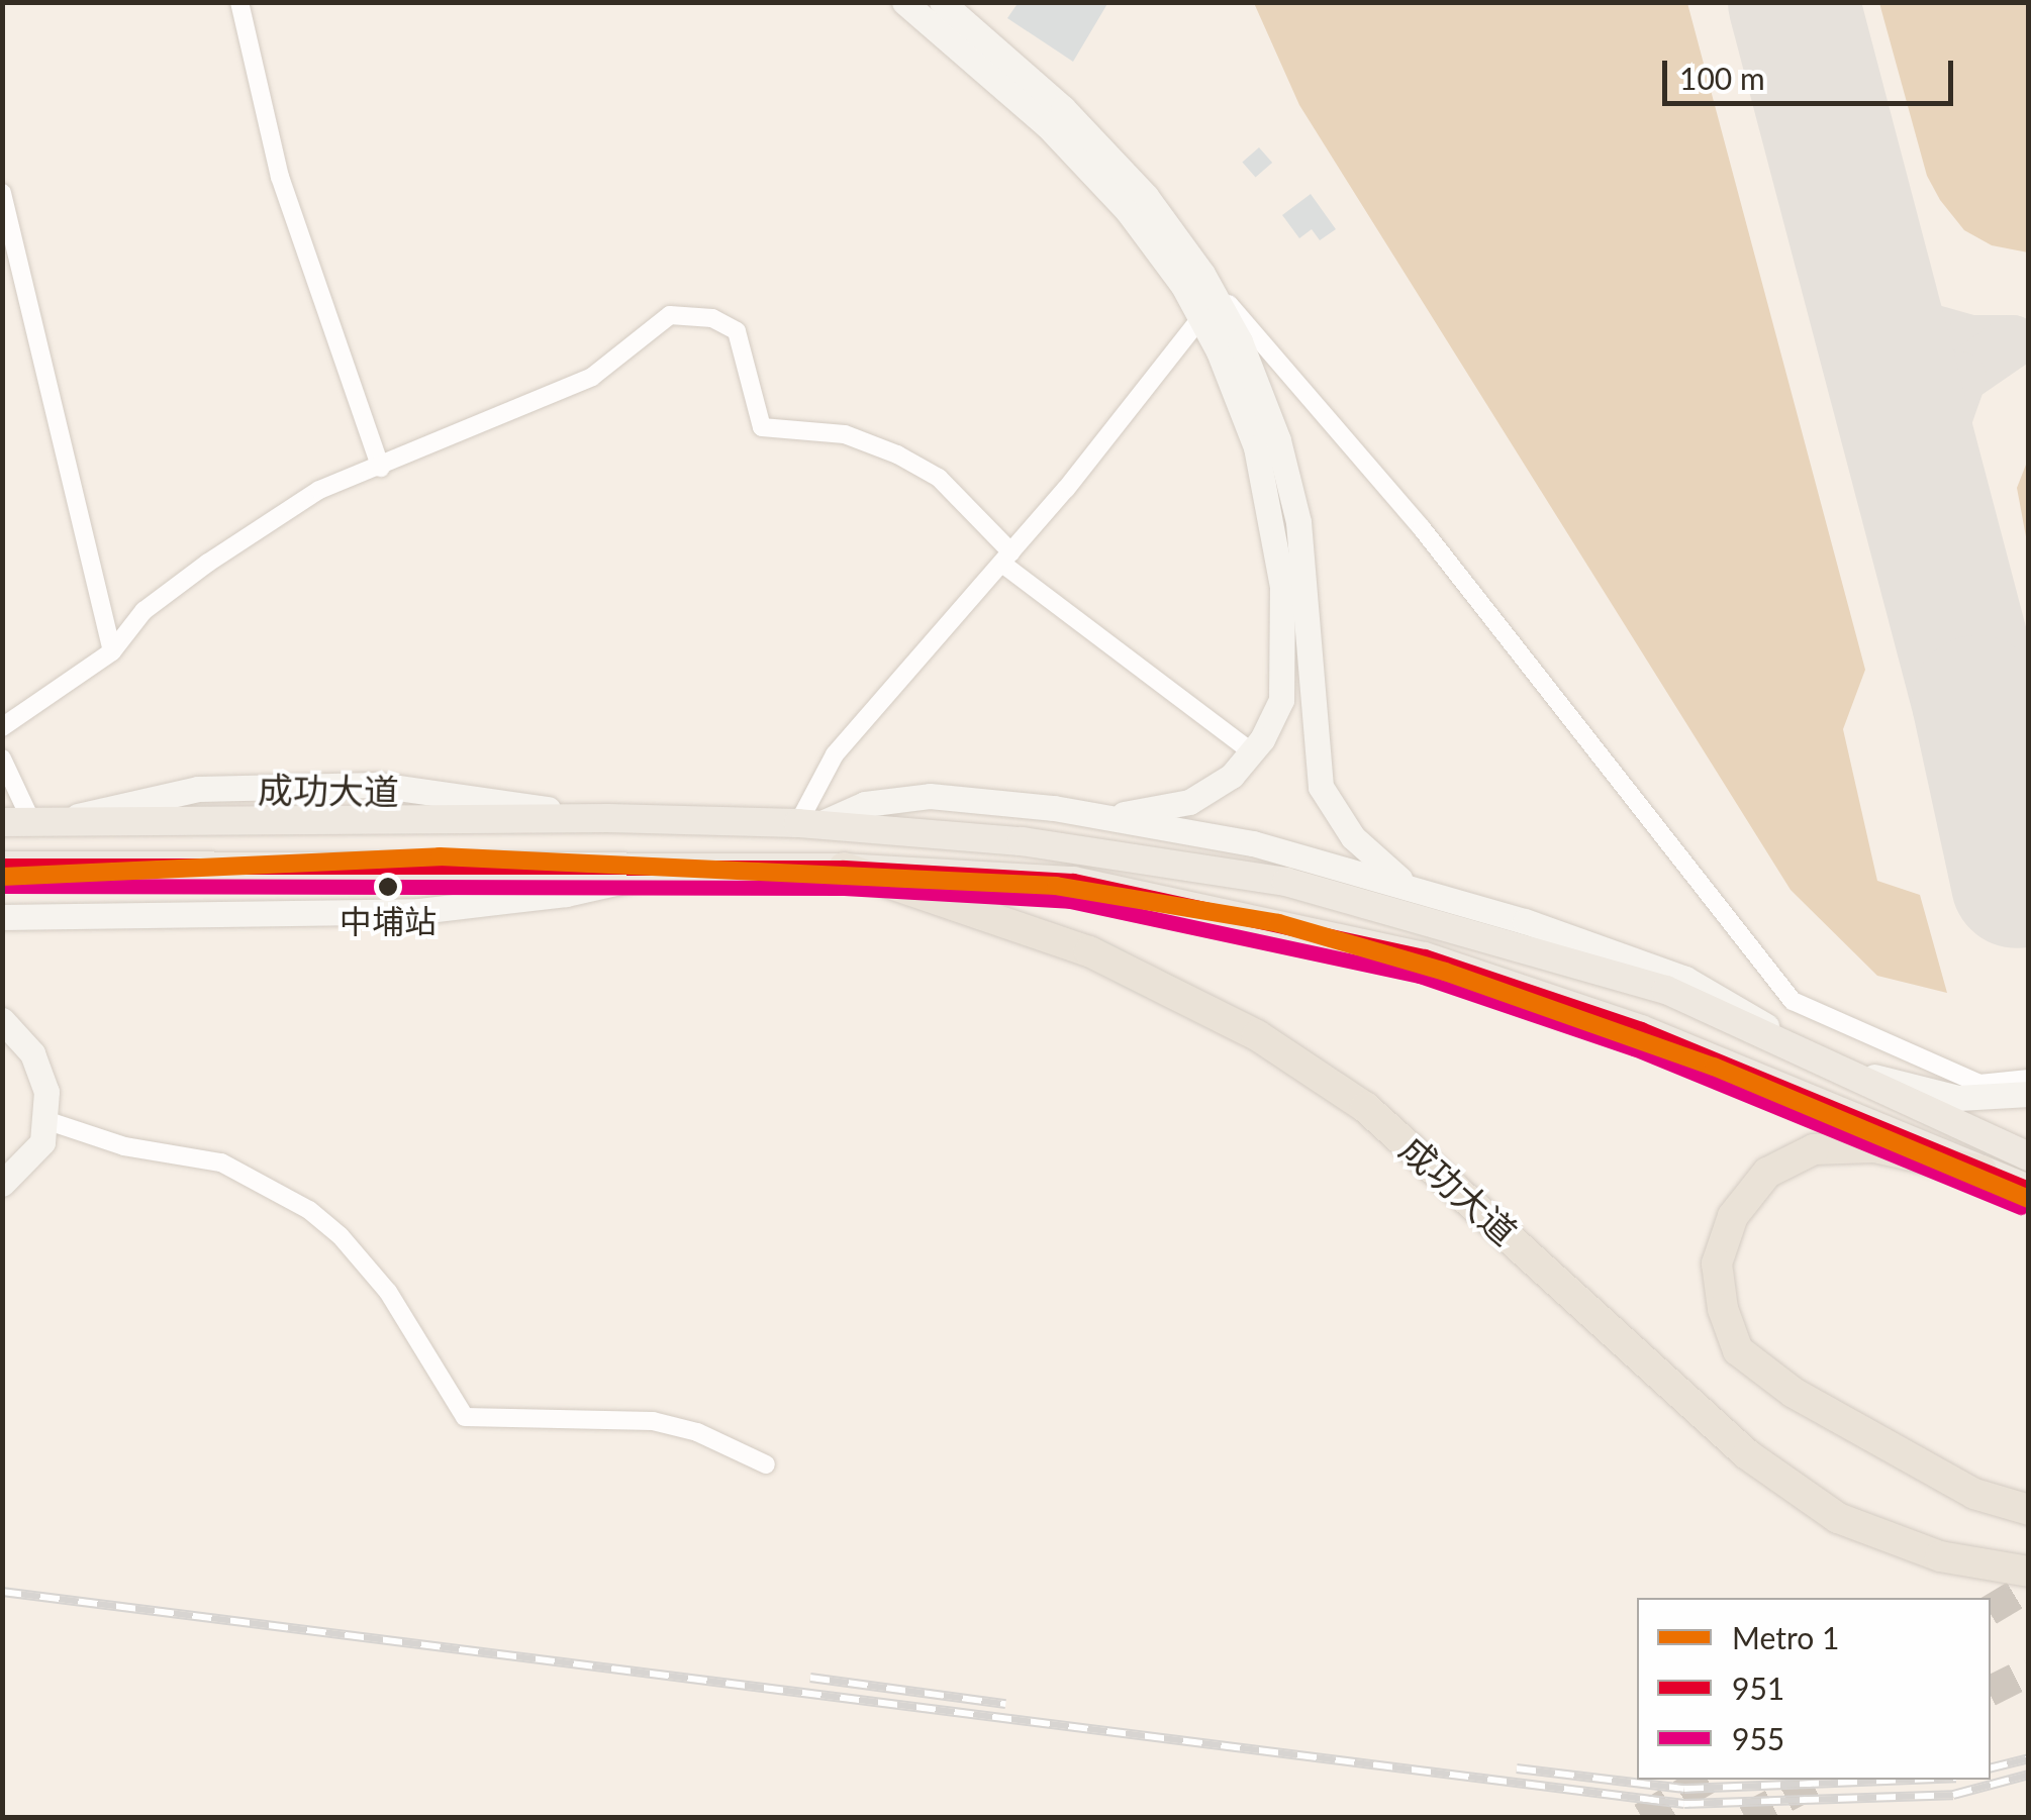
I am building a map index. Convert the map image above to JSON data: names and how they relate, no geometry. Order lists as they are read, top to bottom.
{
  "streets": {
    "highway": ["成功大道"]
  },
  "places": ["中埔站"],
  "lines": ["metro line 1", "transit line 951", "transit line 955"],
  "legend": ["Metro 1", "951", "955"],
  "scale_bar": "100 m"
}
